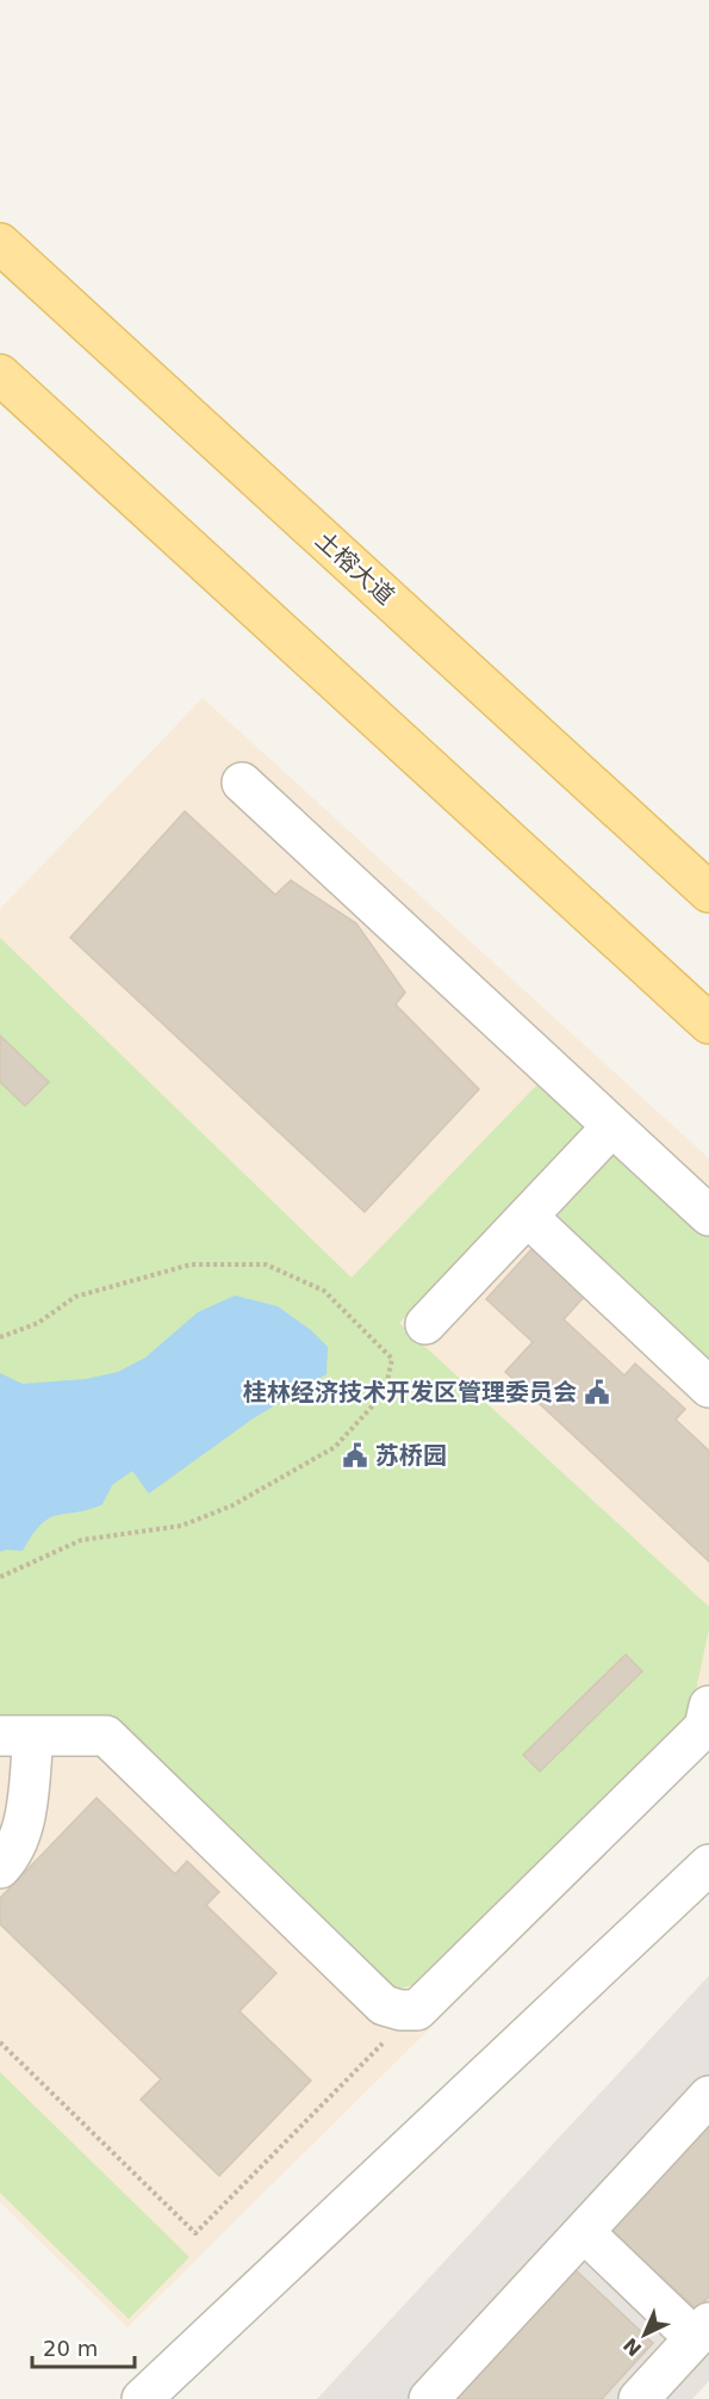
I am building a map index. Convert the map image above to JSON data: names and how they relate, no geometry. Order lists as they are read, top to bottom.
{
  "streets": {
    "main road": ["土榕大道"]
  },
  "places": {
    "public building": ["桂林经济技术开发区管理委员会", "苏桥园"]
  },
  "scale_bar": "20 m",
  "north": "bottom left"
}
